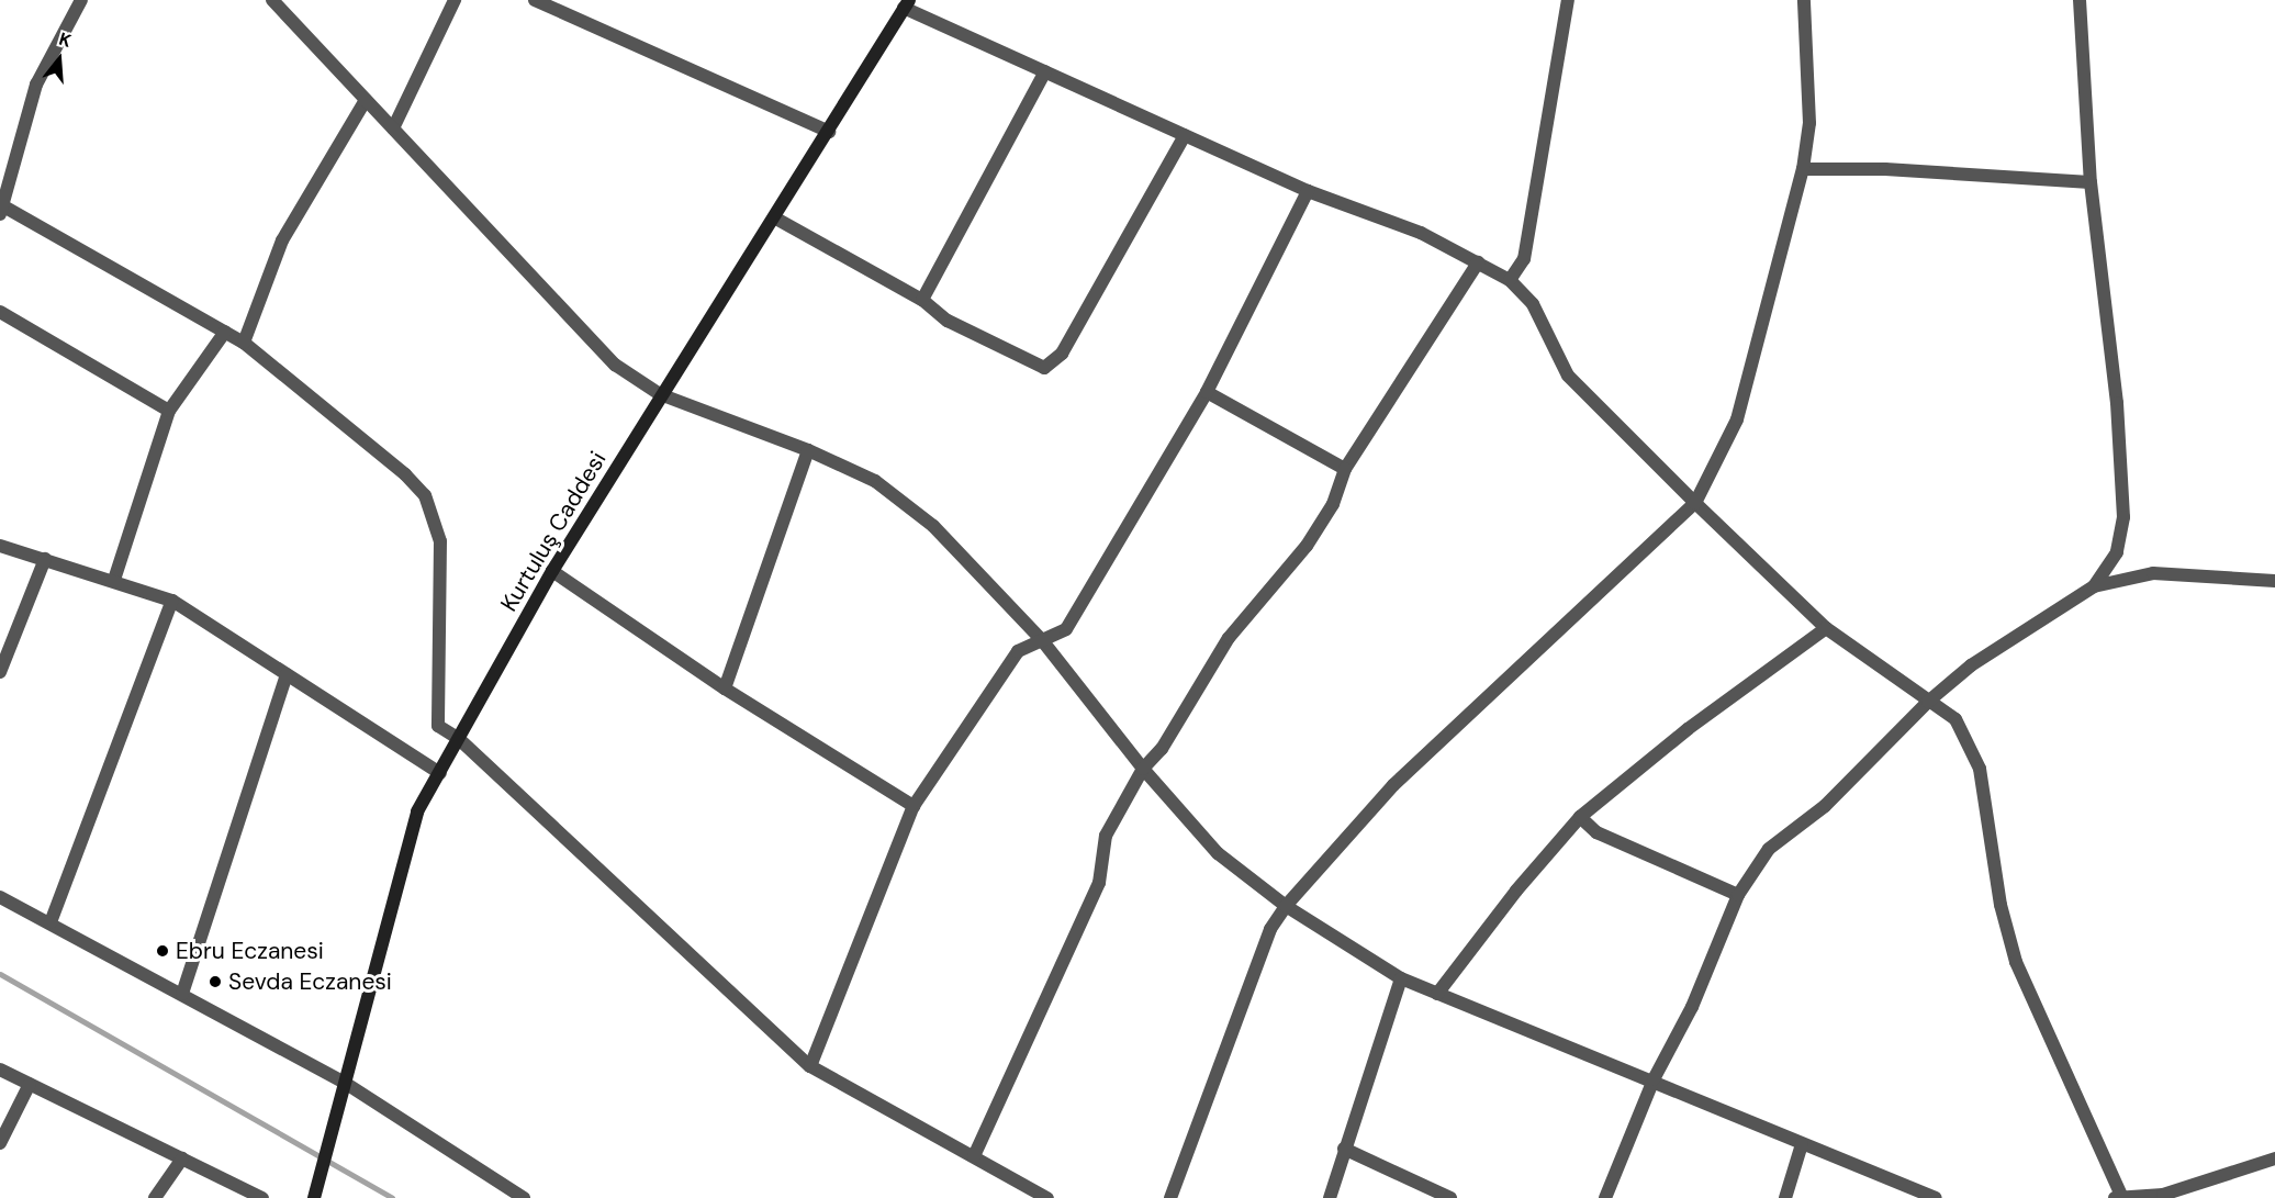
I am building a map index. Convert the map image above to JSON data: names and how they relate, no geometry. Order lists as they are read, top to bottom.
{
  "streets": {
    "main road": ["Kurtuluş Caddesi"]
  },
  "places": ["Ebru Eczanesi", "Sevda Eczanesi"],
  "north": "top"
}
